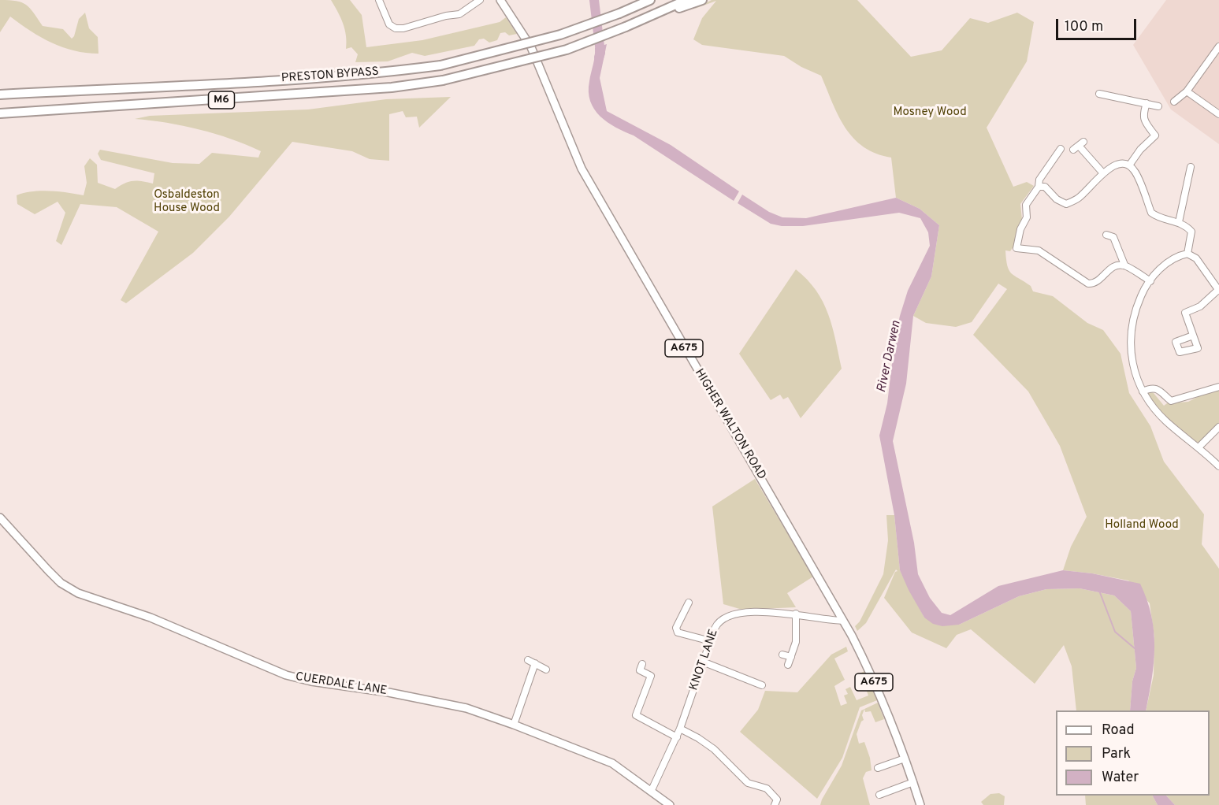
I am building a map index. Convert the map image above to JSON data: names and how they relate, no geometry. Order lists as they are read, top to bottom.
{
  "streets": {
    "highway": ["PRESTON BYPASS", "M6"],
    "main road": ["A675", "HIGHER WALTON ROAD", "CUERDALE LANE"],
    "street": ["KNOT LANE"]
  },
  "crossings": [
    ["PRESTON BYPASS", "M6"],
    ["HIGHER WALTON ROAD", "KNOT LANE"],
    ["KNOT LANE", "CUERDALE LANE"]
  ],
  "water": ["River Darwen"],
  "parks": ["Mosney Wood", "Osbaldeston House Wood", "Holland Wood"],
  "legend": ["Road", "Park", "Water"],
  "scale_bar": "100 m"
}
